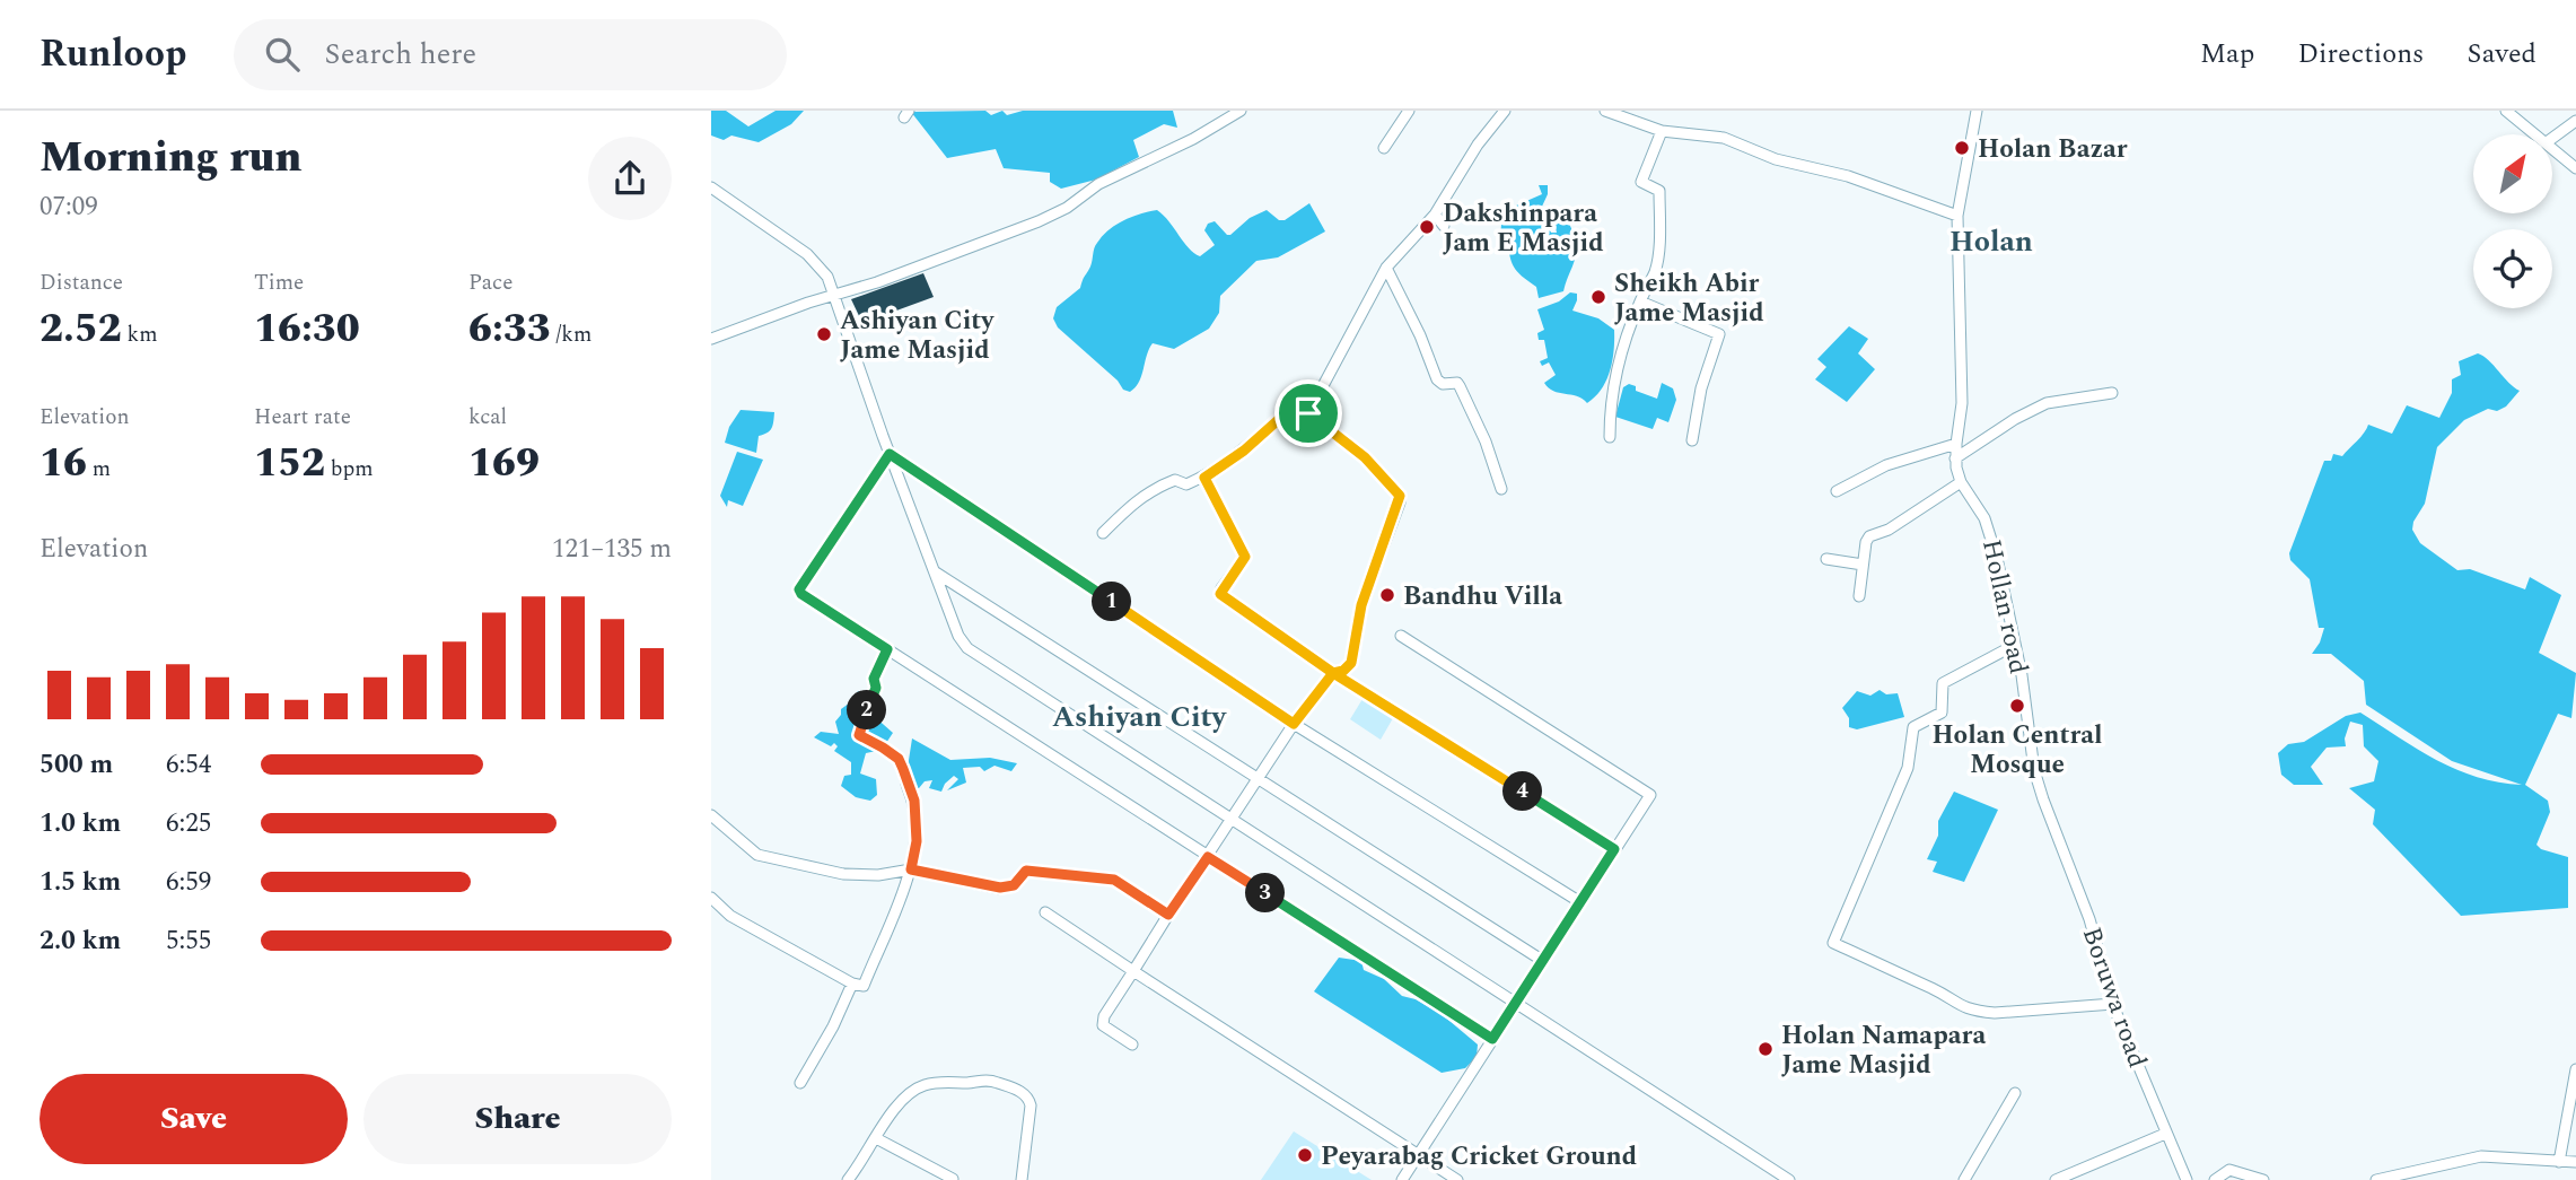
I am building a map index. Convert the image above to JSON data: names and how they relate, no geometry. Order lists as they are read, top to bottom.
{
  "streets": {
    "street": ["Hollan road", "Boruwa road"]
  },
  "crossings": [
    ["Hollan road", "Boruwa road"]
  ],
  "districts": ["Holan", "Ashiyan City"],
  "places": [
    "Holan Bazar",
    "Dakshinpara Jam E Masjid",
    "Sheikh Abir Jame Masjid",
    "Ashiyan City Jame Masjid",
    "Bandhu Villa",
    "Holan Central Mosque",
    "Holan Namapara Jame Masjid",
    "Peyarabag Cricket Ground"
  ],
  "north": "top right",
  "page": {
    "header": "Runloop",
    "search": "Search here",
    "nav": ["Map", "Directions", "Saved"],
    "heading": ["Morning run", "07:09"],
    "stats": [
      ["Distance", "2.52 km"],
      ["Time", "16:30"],
      ["Pace", "6:33 /km"],
      ["Elevation", "16 m"],
      ["Heart rate", "152 bpm"],
      ["kcal", "169"]
    ],
    "chart": ["Elevation", "121–135 m"],
    "pins": [
      "1",
      "2",
      "4",
      "3"
    ],
    "list": [
      {
        "name": "500 m",
        "note": "6:54"
      },
      {
        "name": "1.0 km",
        "note": "6:25"
      },
      {
        "name": "1.5 km",
        "note": "6:59"
      },
      {
        "name": "2.0 km",
        "note": "5:55"
      }
    ],
    "buttons": ["Save", "Share"]
  }
}
